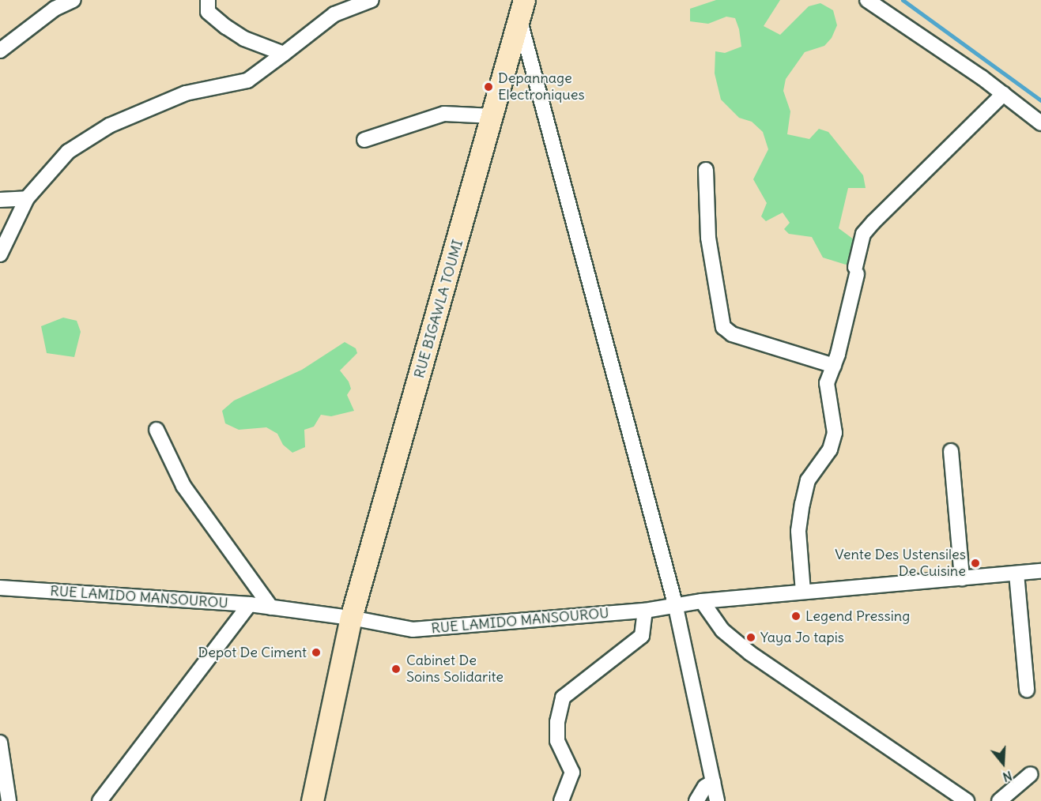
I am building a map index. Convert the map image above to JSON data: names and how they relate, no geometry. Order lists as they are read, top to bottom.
{
  "streets": {
    "street": ["RUE BIGAWLA TOUMI", "RUE LAMIDO MANSOUROU"]
  },
  "crossings": [
    ["RUE BIGAWLA TOUMI", "RUE LAMIDO MANSOUROU"]
  ],
  "places": [
    "Depannage Electroniques",
    "Vente Des Ustensiles De Cuisine",
    "Legend Pressing",
    "Yaya Jo tapis",
    "Depot De Ciment",
    "Cabinet De Soins Solidarite"
  ],
  "north": "bottom"
}
